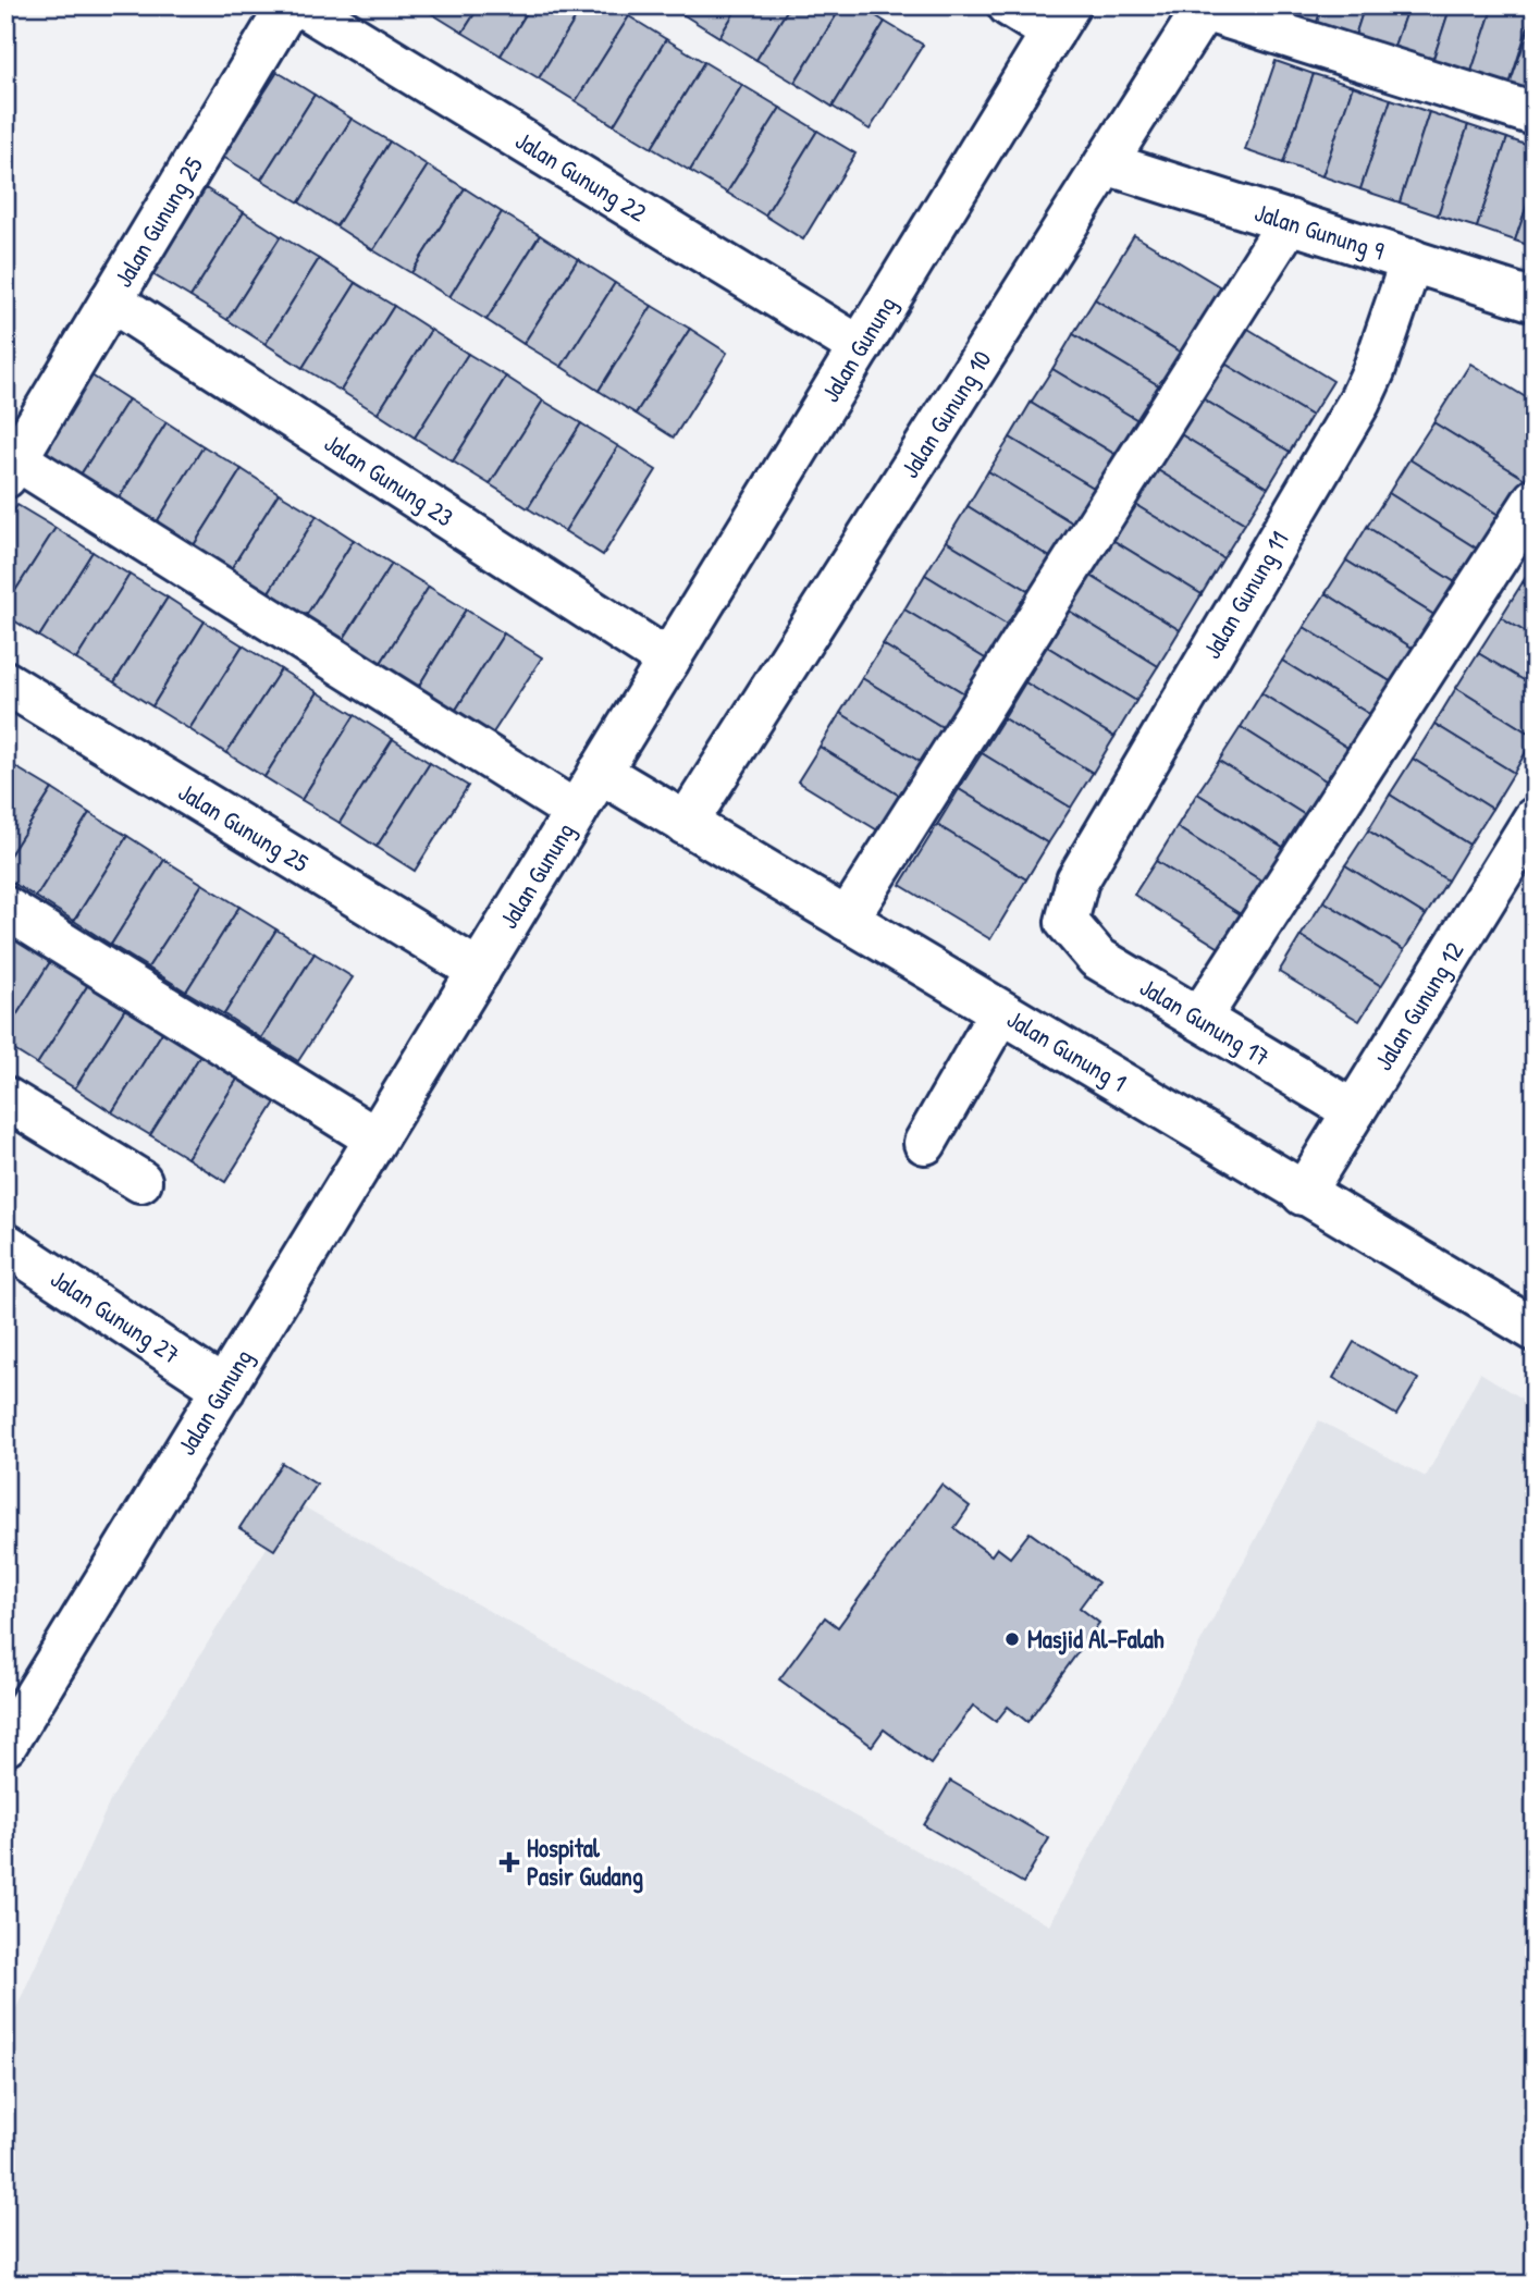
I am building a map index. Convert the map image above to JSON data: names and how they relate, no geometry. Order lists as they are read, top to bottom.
{
  "streets": {
    "street": [
      "Jalan Gunung 22",
      "Jalan Gunung 25",
      "Jalan Gunung 9",
      "Jalan Gunung",
      "Jalan Gunung 10",
      "Jalan Gunung 23",
      "Jalan Gunung 11",
      "Jalan Gunung 12",
      "Jalan Gunung 17",
      "Jalan Gunung 1",
      "Jalan Gunung 27"
    ]
  },
  "crossings": [
    ["Jalan Gunung 22", "Jalan Gunung"],
    ["Jalan Gunung 25", "Jalan Gunung"],
    ["Jalan Gunung 25", "Jalan Gunung 23"],
    ["Jalan Gunung 9", "Jalan Gunung 10"],
    ["Jalan Gunung 9", "Jalan Gunung 11"],
    ["Jalan Gunung", "Jalan Gunung 23"],
    ["Jalan Gunung", "Jalan Gunung 1"],
    ["Jalan Gunung", "Jalan Gunung 27"],
    ["Jalan Gunung 10", "Jalan Gunung 1"],
    ["Jalan Gunung 11", "Jalan Gunung 17"],
    ["Jalan Gunung 12", "Jalan Gunung 17"],
    ["Jalan Gunung 12", "Jalan Gunung 1"]
  ],
  "places": {
    "other": ["Masjid Al-Falah"],
    "health": ["Hospital Pasir Gudang"]
  }
}
